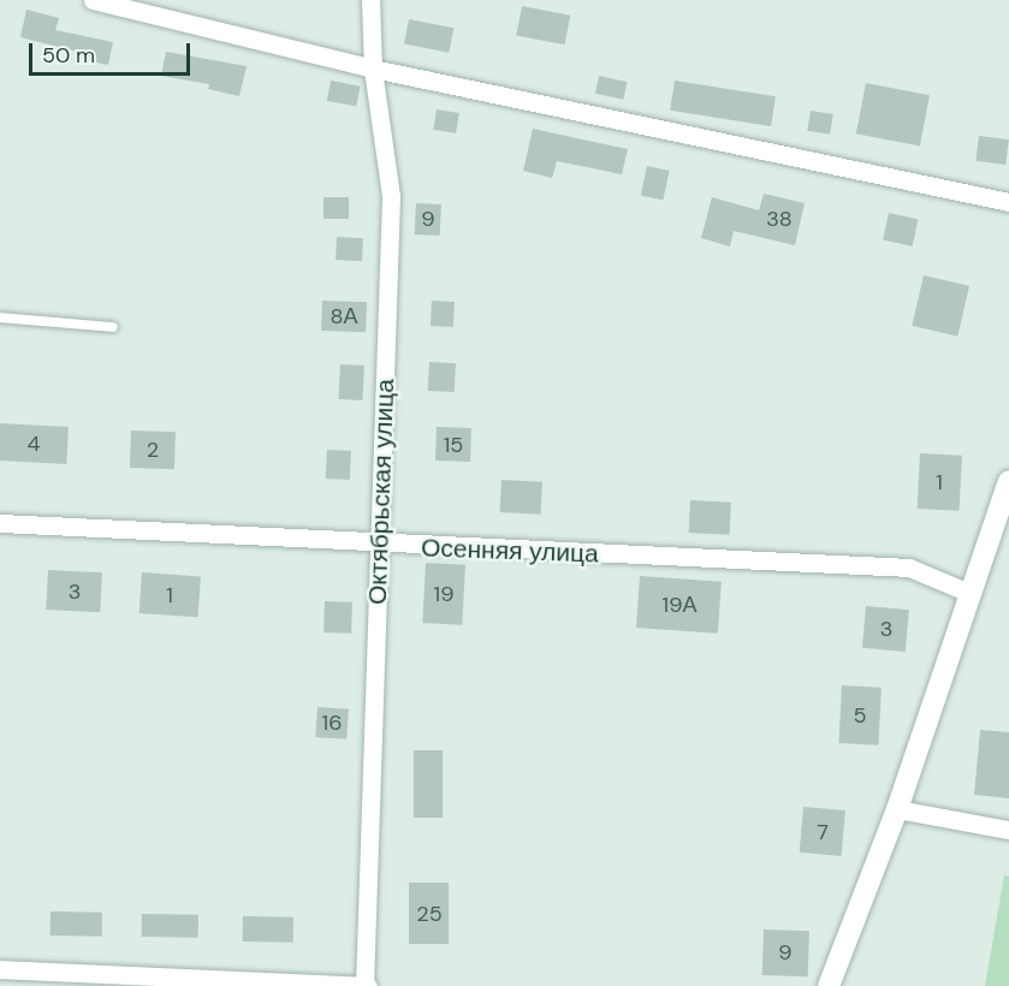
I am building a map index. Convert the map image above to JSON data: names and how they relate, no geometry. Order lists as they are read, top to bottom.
{
  "streets": {
    "street": ["Октябрьская улица", "Осенняя улица"]
  },
  "crossings": [
    ["Октябрьская улица", "Осенняя улица"]
  ],
  "house_numbers": [
    "9",
    "38",
    "8А",
    "4",
    "15",
    "2",
    "1",
    "3",
    "19",
    "1",
    "19А",
    "3",
    "5",
    "16",
    "7",
    "25",
    "9"
  ],
  "scale_bar": "50 m"
}
